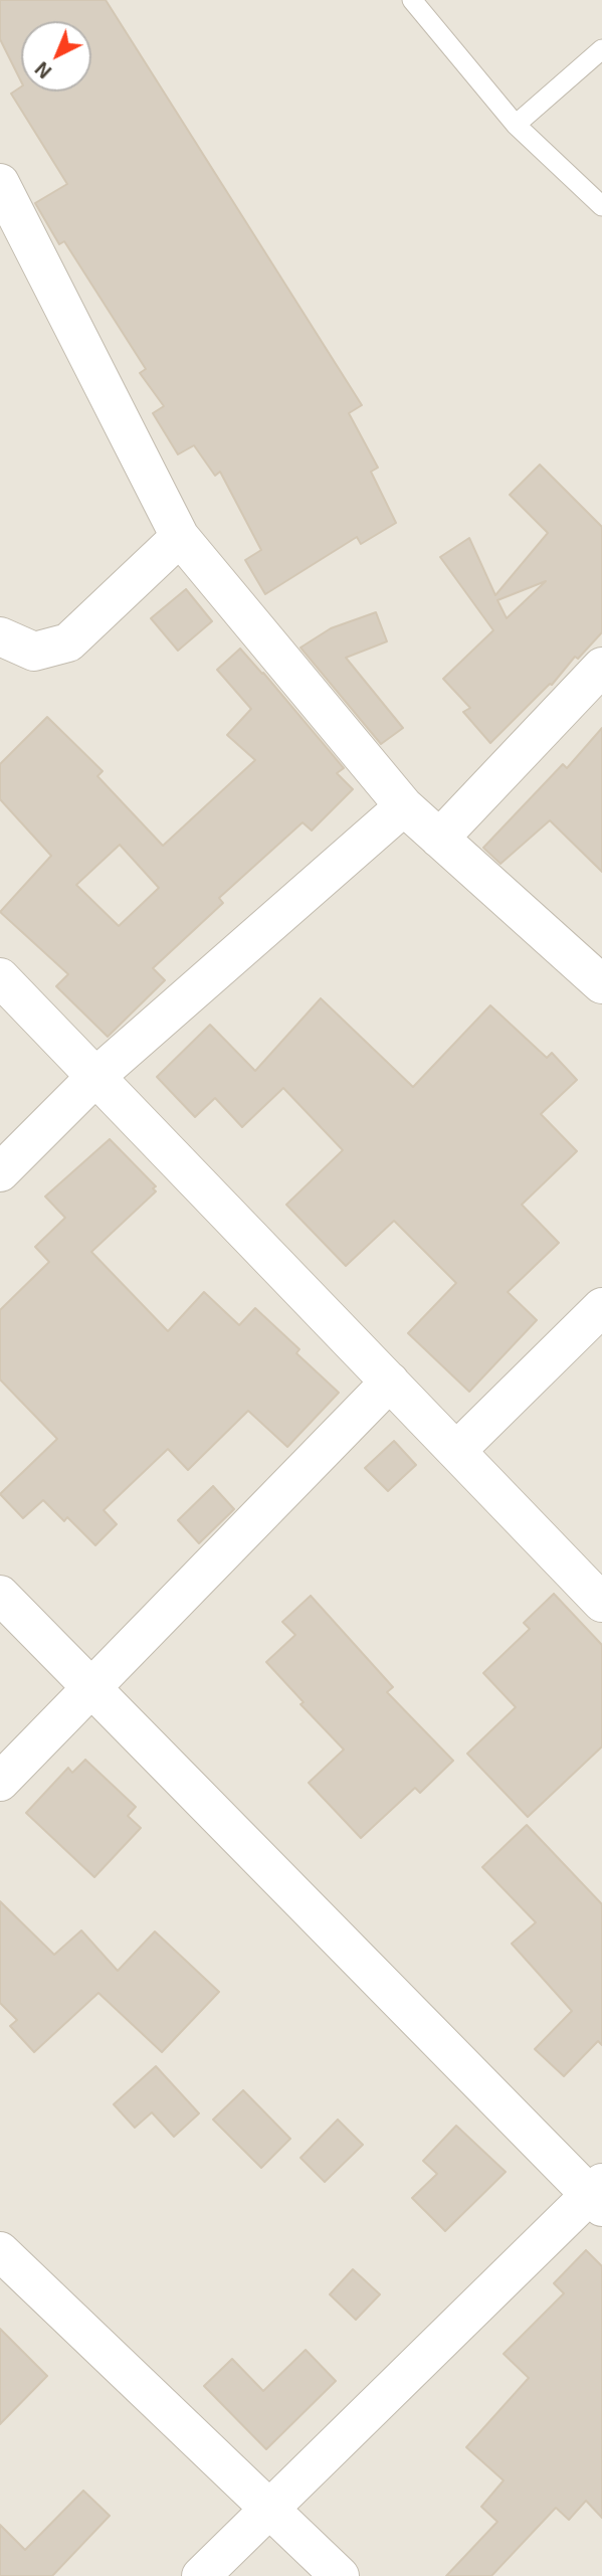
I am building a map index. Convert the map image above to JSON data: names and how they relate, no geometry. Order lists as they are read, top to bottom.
{
  "north": "bottom left"
}
